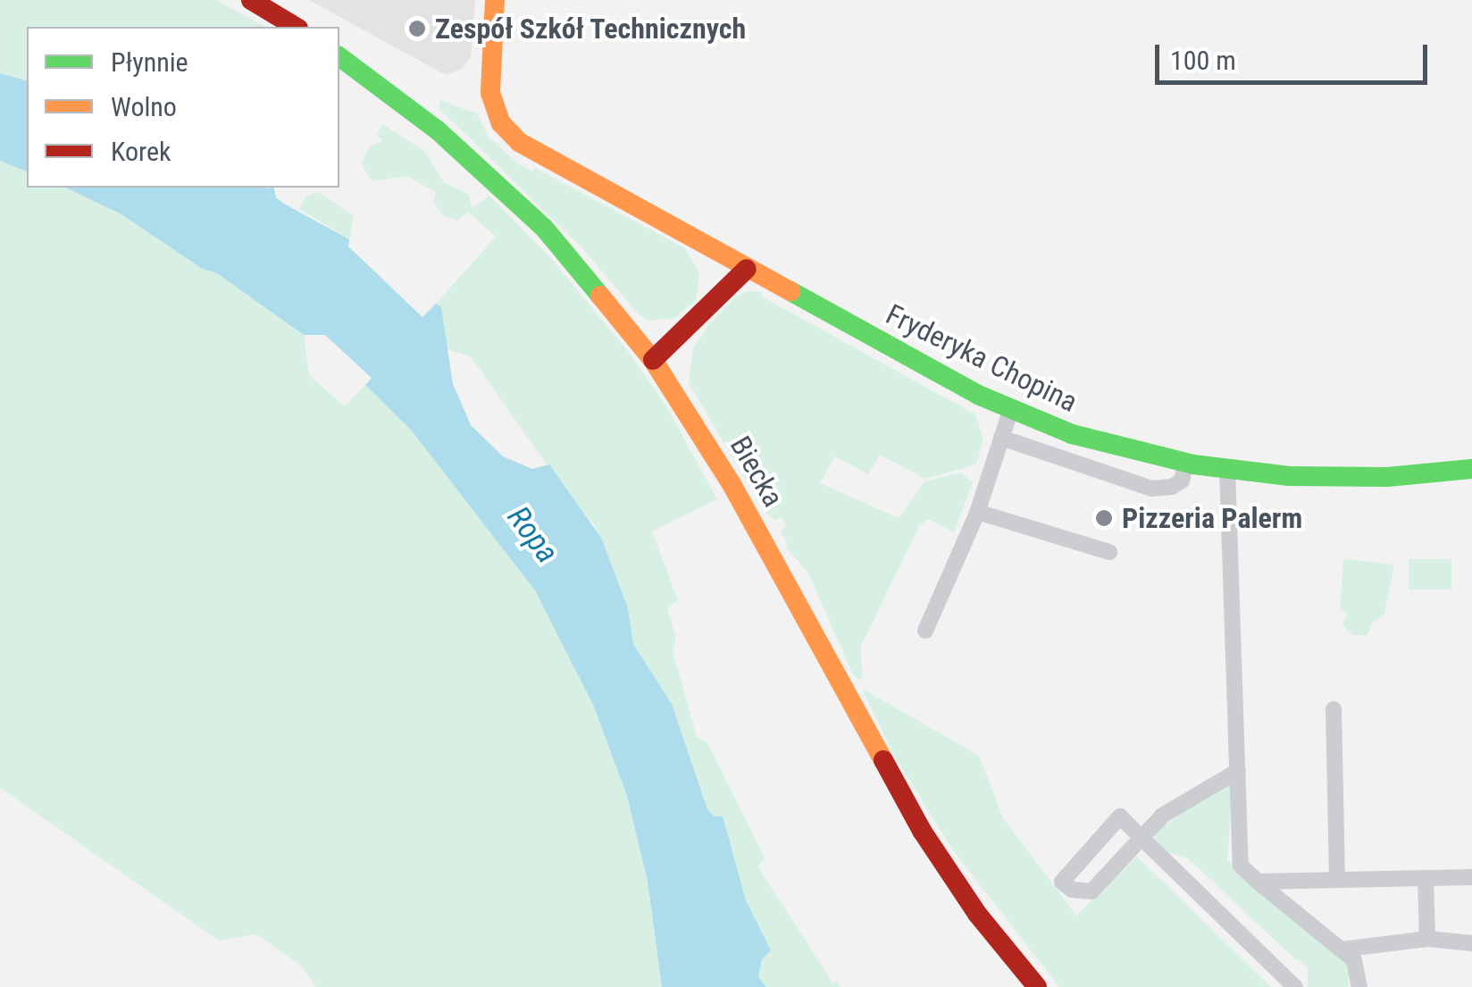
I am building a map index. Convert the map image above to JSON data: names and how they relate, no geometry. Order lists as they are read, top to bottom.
{
  "streets": {
    "street": ["Fryderyka Chopina", "Biecka"]
  },
  "water": ["Ropa"],
  "places": ["Zespół Szkół Technicznych", "Pizzeria Palerm"],
  "legend": ["Płynnie", "Wolno", "Korek"],
  "scale_bar": "100 m"
}
